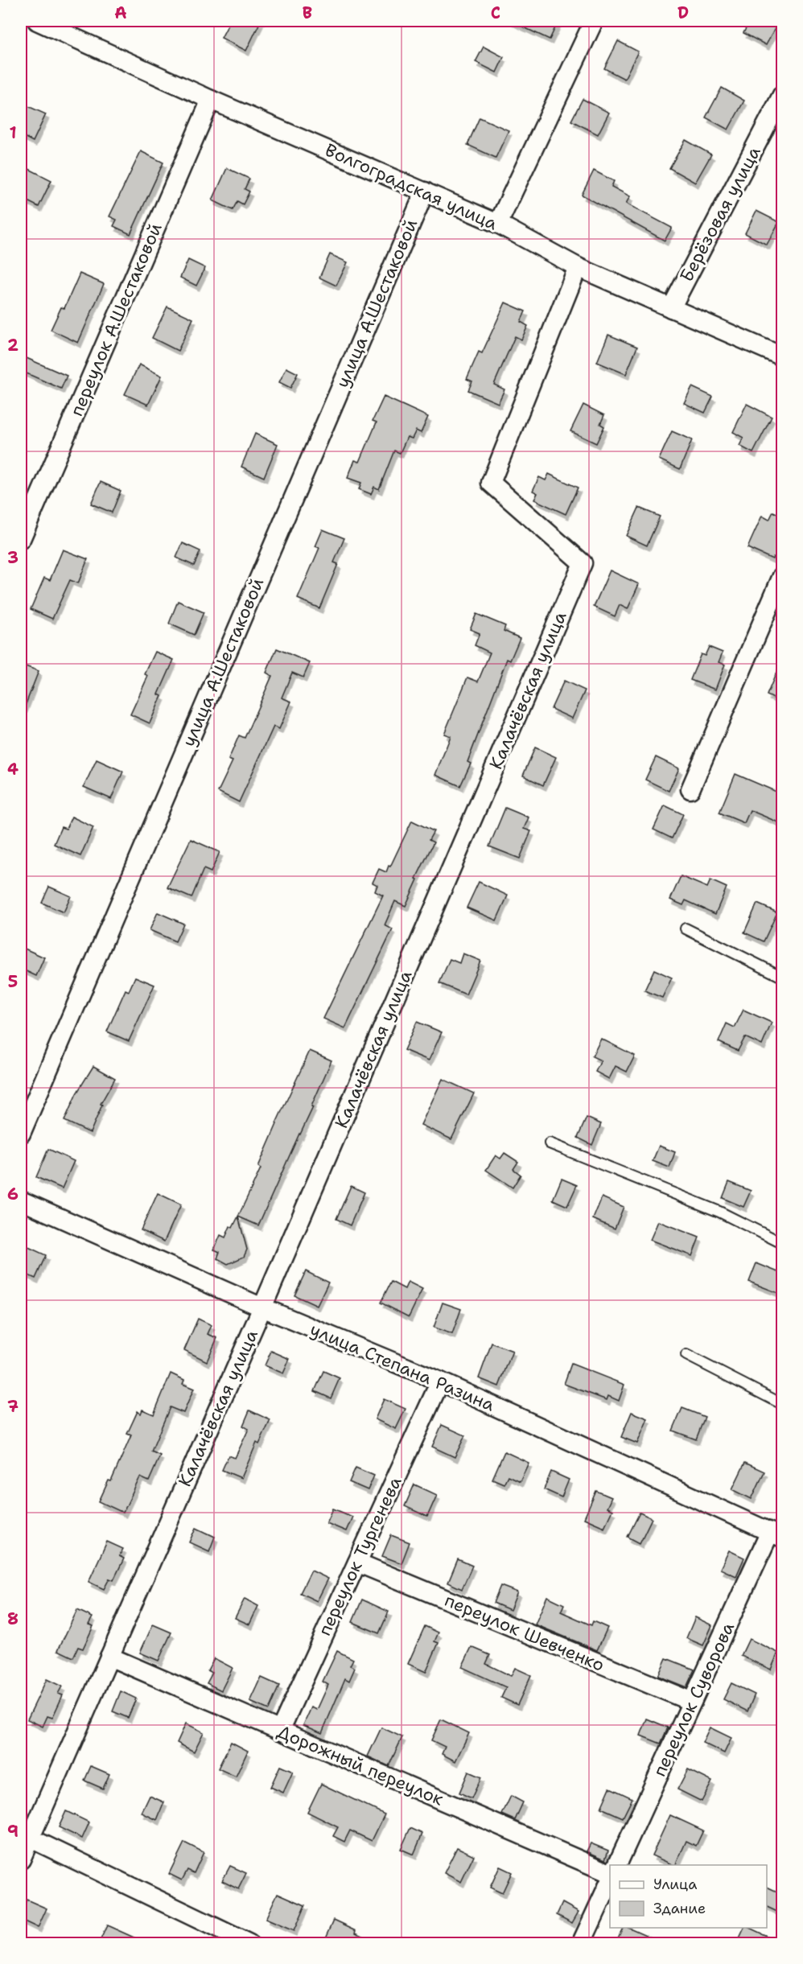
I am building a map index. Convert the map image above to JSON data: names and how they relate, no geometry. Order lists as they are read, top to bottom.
{
  "streets": {
    "street": [
      "Волгоградская улица",
      "Берёзовая улица",
      "улица А.Шестаковой",
      "переулок А.Шестаковой",
      "Калачёвская улица",
      "улица Степана Разина",
      "переулок Тургенева",
      "переулок Шевченко",
      "переулок Суворова",
      "Дорожный переулок"
    ]
  },
  "crossings": [
    ["Волгоградская улица", "Берёзовая улица"],
    ["Волгоградская улица", "улица А.Шестаковой"],
    ["Волгоградская улица", "переулок А.Шестаковой"],
    ["Волгоградская улица", "Калачёвская улица"],
    ["Калачёвская улица", "улица Степана Разина"],
    ["Калачёвская улица", "Дорожный переулок"],
    ["улица Степана Разина", "переулок Тургенева"],
    ["улица Степана Разина", "переулок Суворова"],
    ["переулок Тургенева", "переулок Шевченко"],
    ["переулок Тургенева", "Дорожный переулок"],
    ["переулок Шевченко", "переулок Суворова"]
  ],
  "legend": ["Улица", "Здание"],
  "grid": {
    "columns": [
      "A",
      "B",
      "C",
      "D"
    ],
    "rows": [
      "1",
      "2",
      "3",
      "4",
      "5",
      "6",
      "7",
      "8",
      "9"
    ]
  }
}
